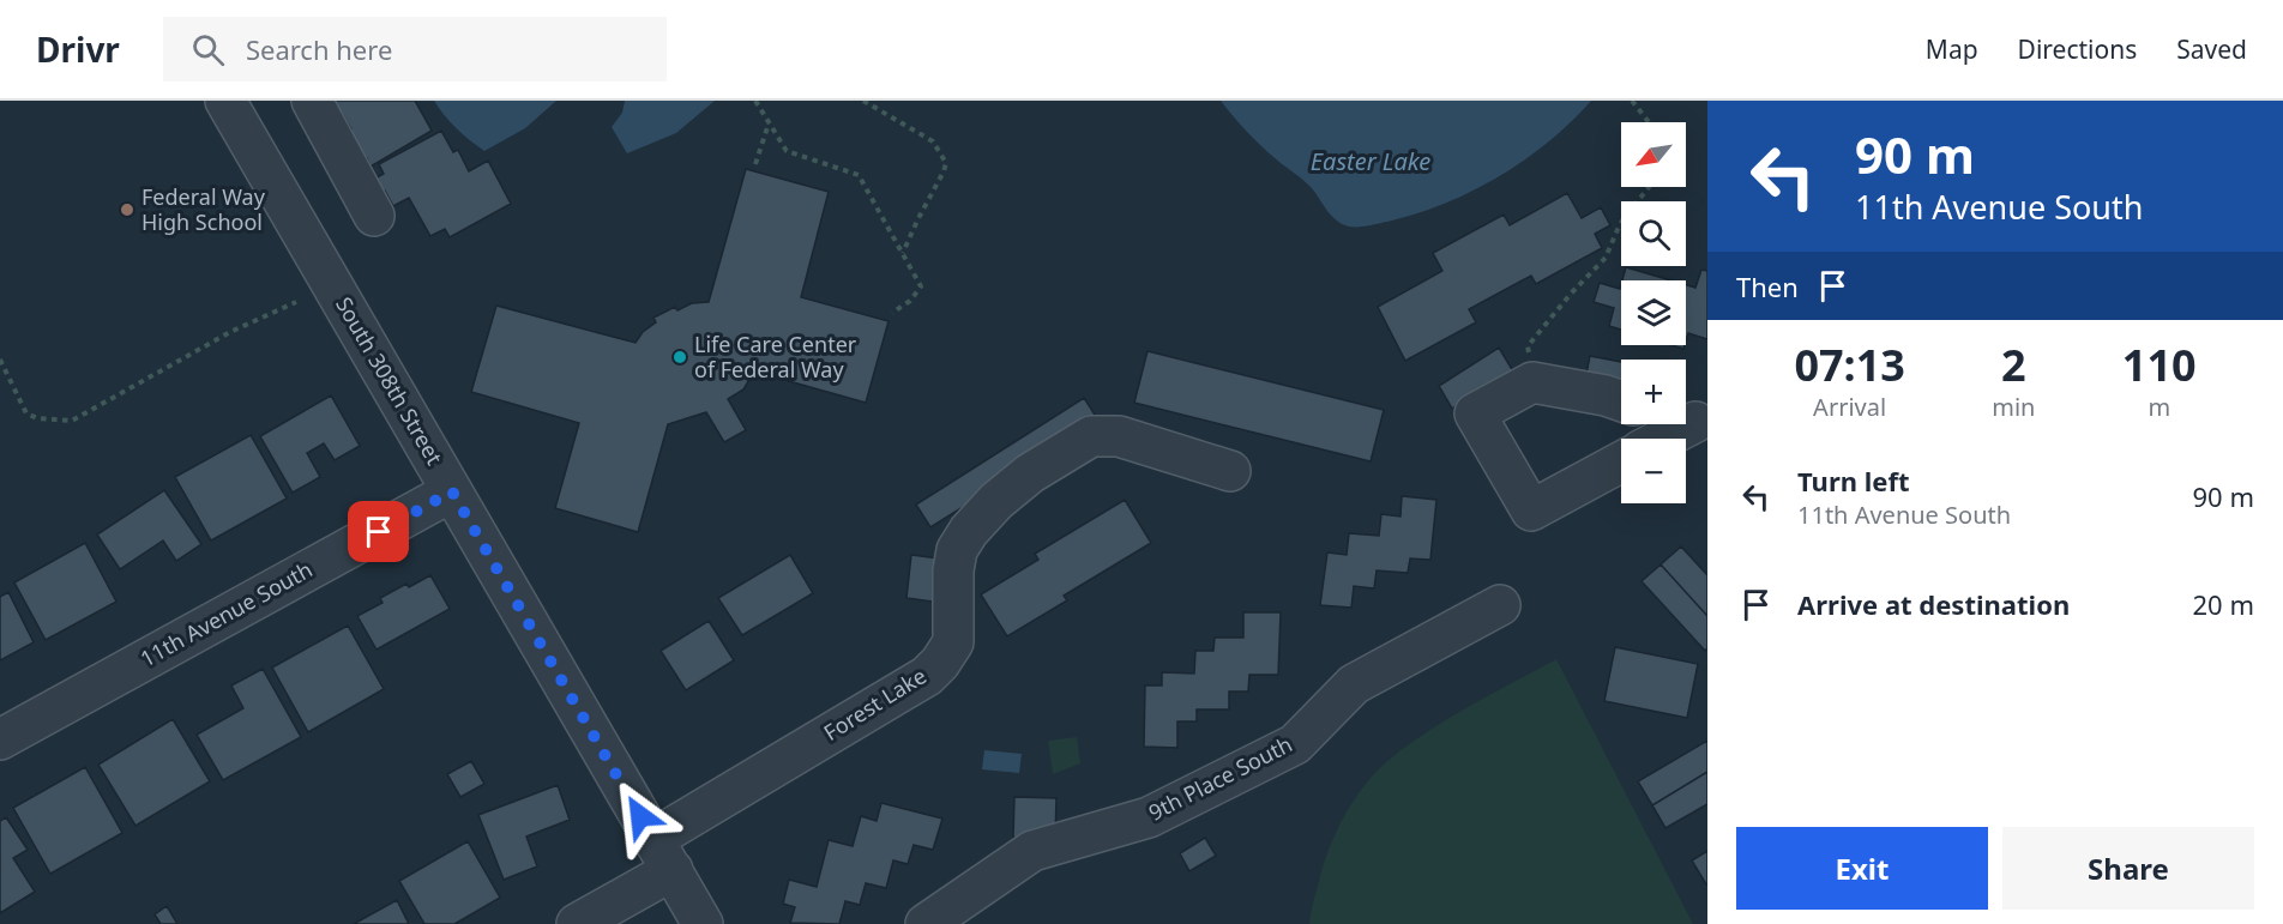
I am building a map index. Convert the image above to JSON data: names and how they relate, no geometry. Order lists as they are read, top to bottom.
{
  "streets": {
    "street": [
      "South 308th Street",
      "11th Avenue South",
      "Forest Lake",
      "9th Place South"
    ]
  },
  "crossings": [
    ["South 308th Street", "11th Avenue South"],
    ["South 308th Street", "Forest Lake"]
  ],
  "water": ["Easter Lake"],
  "places": ["Federal Way High School", "Life Care Center of Federal Way"],
  "north": "bottom left",
  "page": {
    "header": "Drivr",
    "search": "Search here",
    "nav": ["Map", "Directions", "Saved"],
    "turn": ["90 m", "11th Avenue South"],
    "map_buttons": ["+", "−"],
    "then": "Then",
    "eta": [
      "07:13",
      "Arrival",
      "2",
      "min",
      "110",
      "m"
    ],
    "list": [
      {
        "name": "Turn left",
        "note": "11th Avenue South",
        "value": "90 m"
      },
      {
        "name": "Arrive at destination",
        "value": "20 m"
      }
    ],
    "buttons": ["Exit", "Share"]
  }
}
